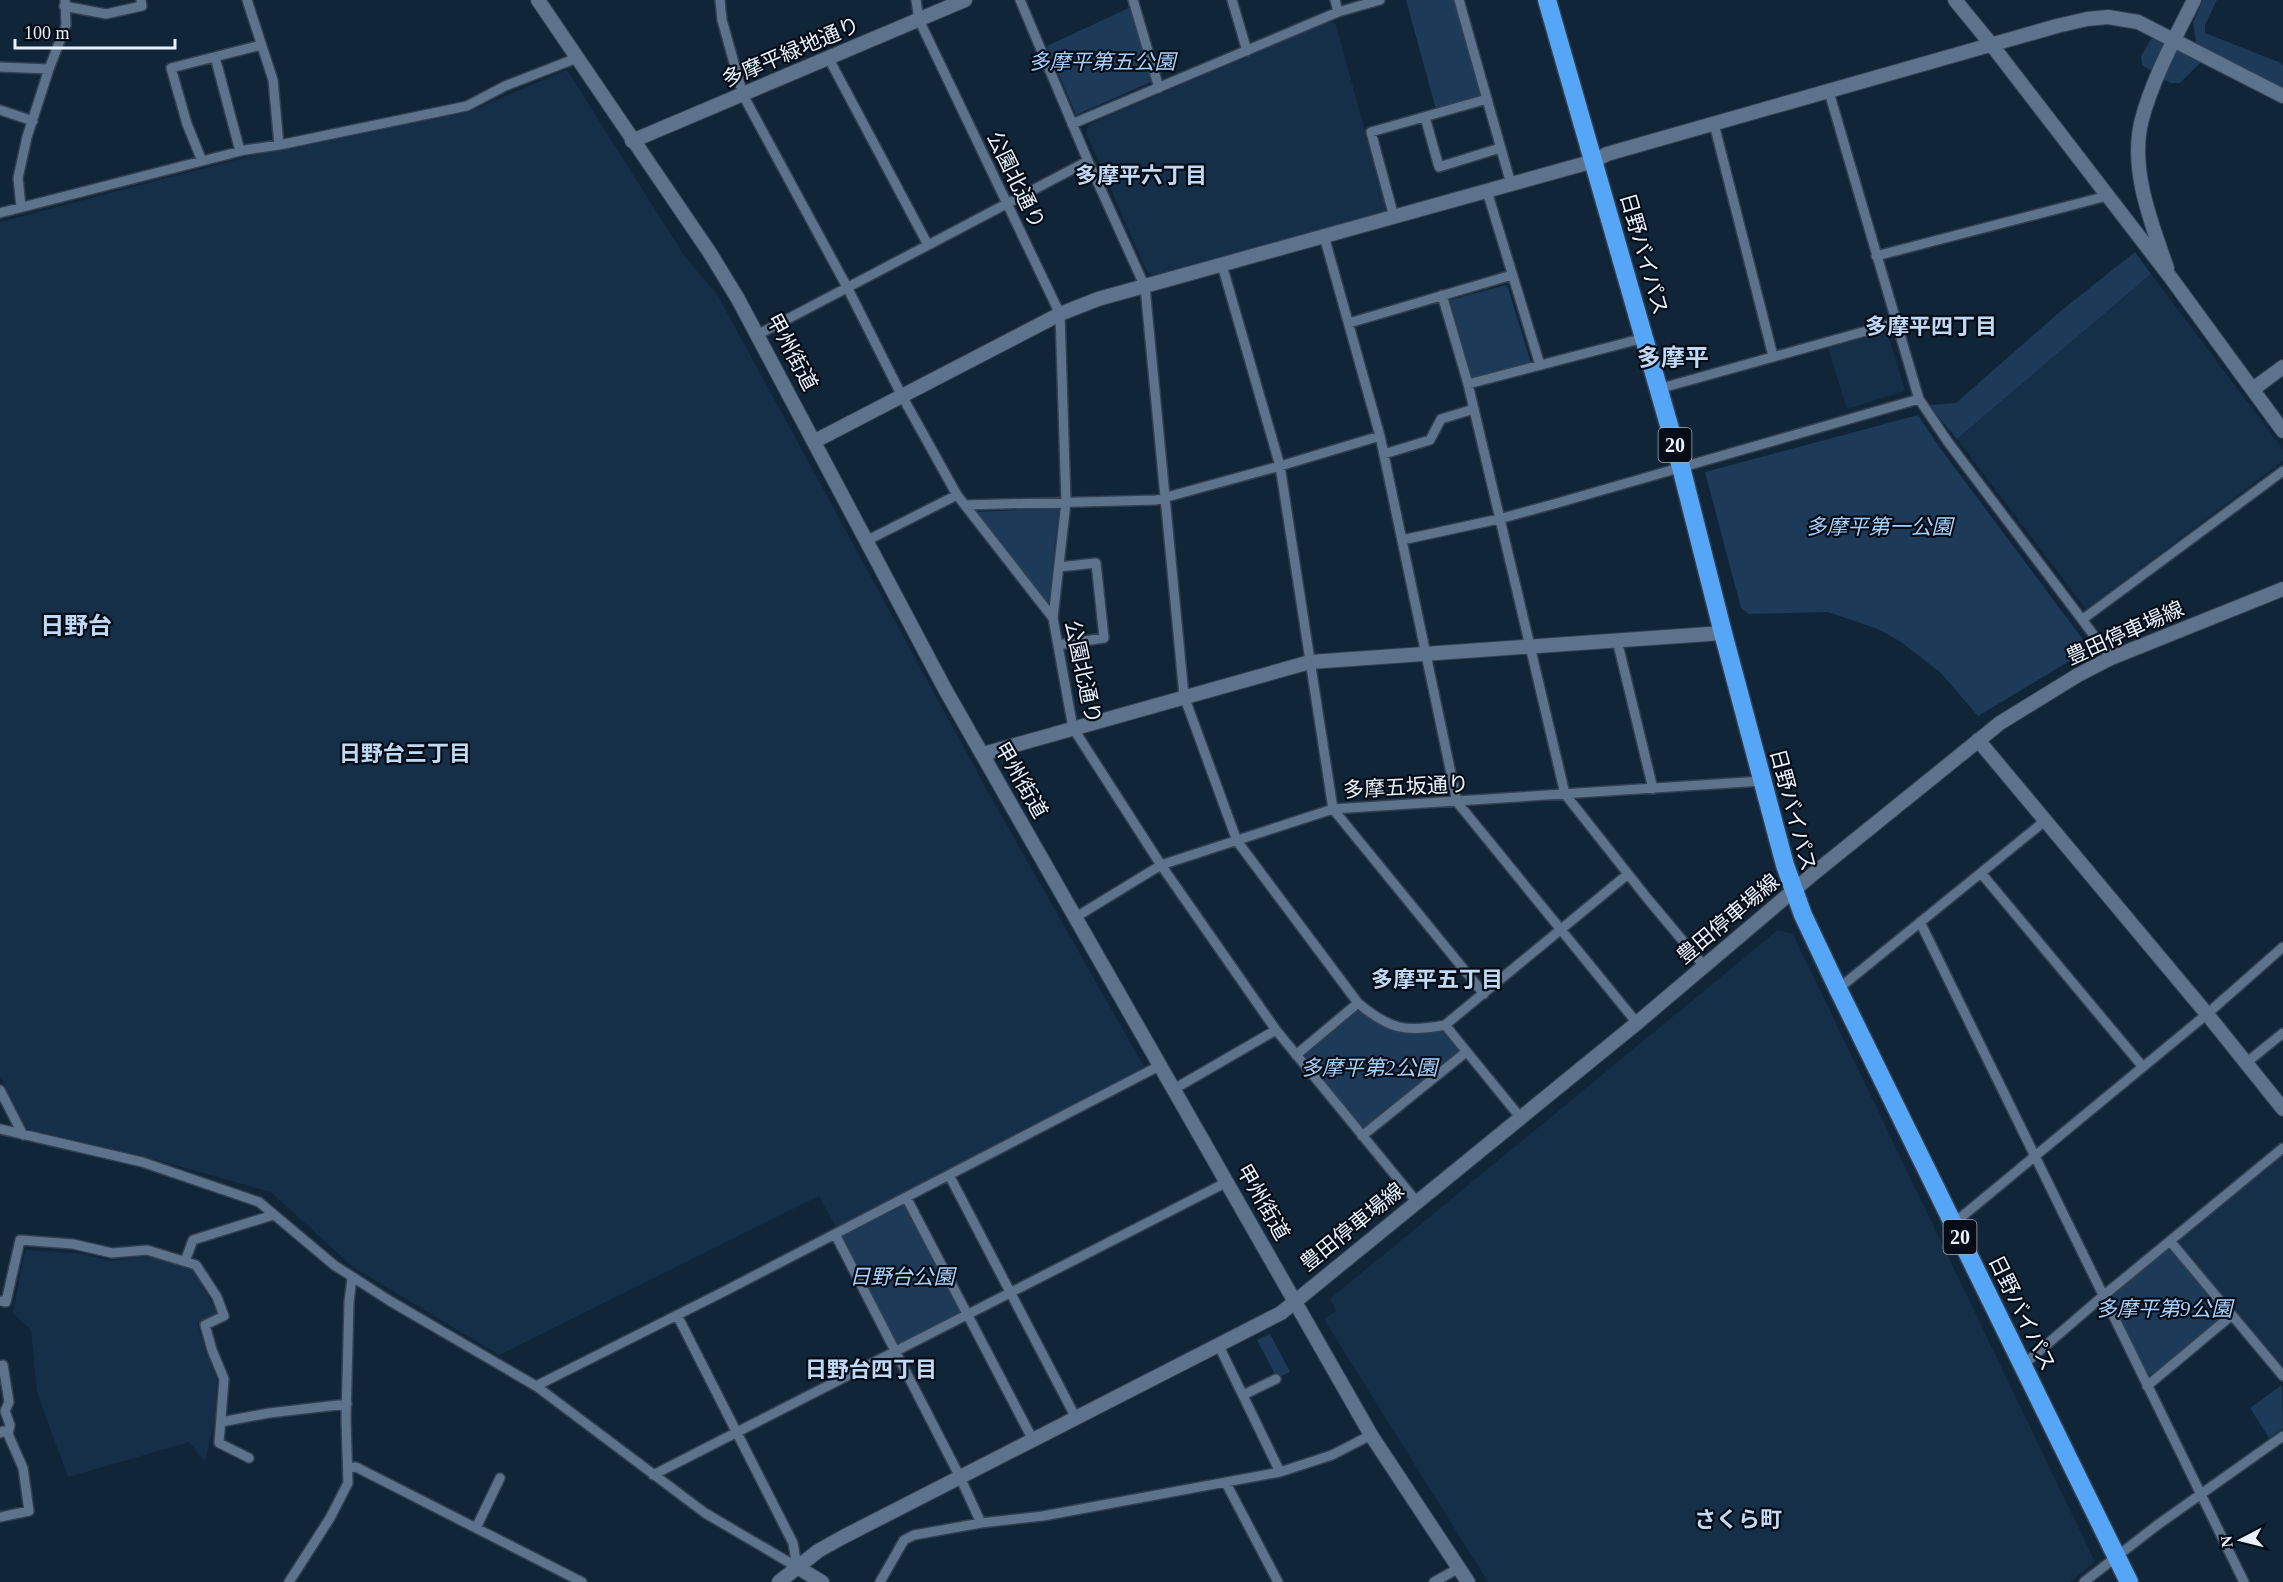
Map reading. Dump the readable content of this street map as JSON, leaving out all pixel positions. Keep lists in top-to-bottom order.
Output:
{
  "streets": {
    "highway": ["日野バイパス", "20"],
    "street": [
      "多摩平緑地通り",
      "公園北通り",
      "甲州街道",
      "豊田停車場線",
      "多摩五坂通り"
    ]
  },
  "crossings": [
    ["多摩平緑地通り", "公園北通り"],
    ["多摩平緑地通り", "甲州街道"],
    ["公園北通り", "豊田停車場線"],
    ["公園北通り", "多摩五坂通り"],
    ["日野バイパス", "豊田停車場線"],
    ["日野バイパス", "多摩五坂通り"],
    ["甲州街道", "豊田停車場線"],
    ["甲州街道", "多摩五坂通り"]
  ],
  "districts": [
    "多摩平六丁目",
    "多摩平四丁目",
    "多摩平",
    "日野台",
    "日野台三丁目",
    "多摩平五丁目",
    "日野台四丁目",
    "さくら町"
  ],
  "parks": [
    "多摩平第五公園",
    "多摩平第一公園",
    "多摩平第2公園",
    "日野台公園",
    "多摩平第9公園"
  ],
  "scale_bar": "100 m",
  "north": "left"
}
